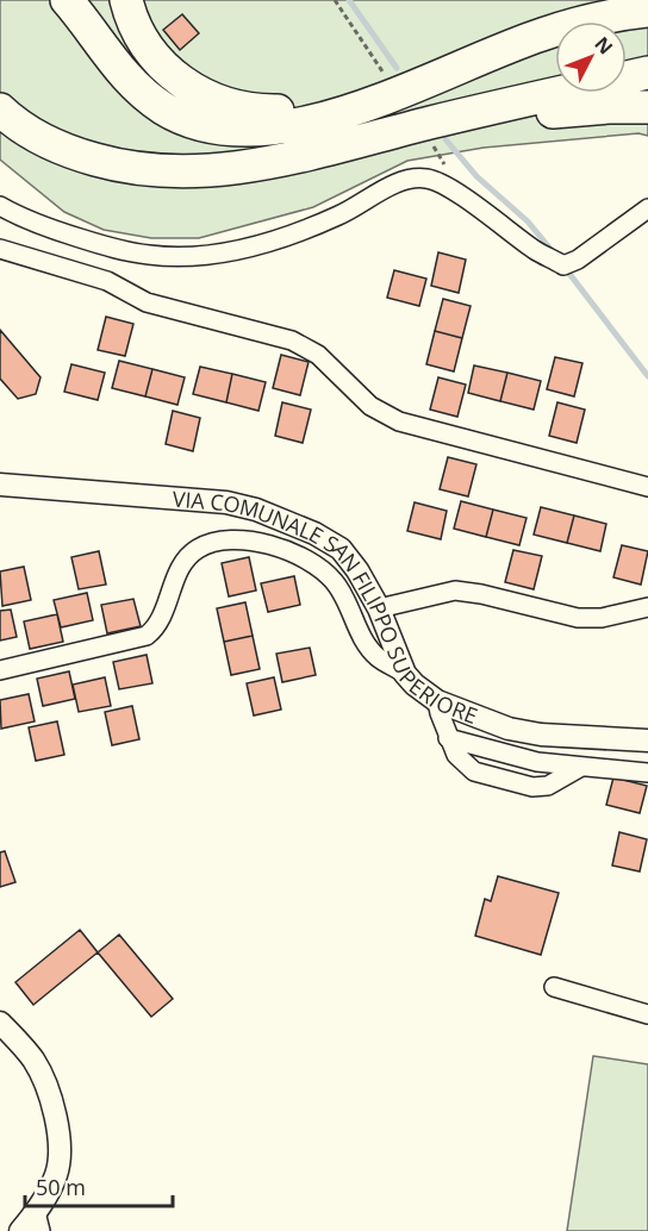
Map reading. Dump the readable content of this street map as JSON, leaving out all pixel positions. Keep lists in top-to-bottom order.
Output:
{
  "streets": {
    "street": ["VIA COMUNALE SAN FILIPPO SUPERIORE"]
  },
  "scale_bar": "50 m",
  "north": "top right"
}
